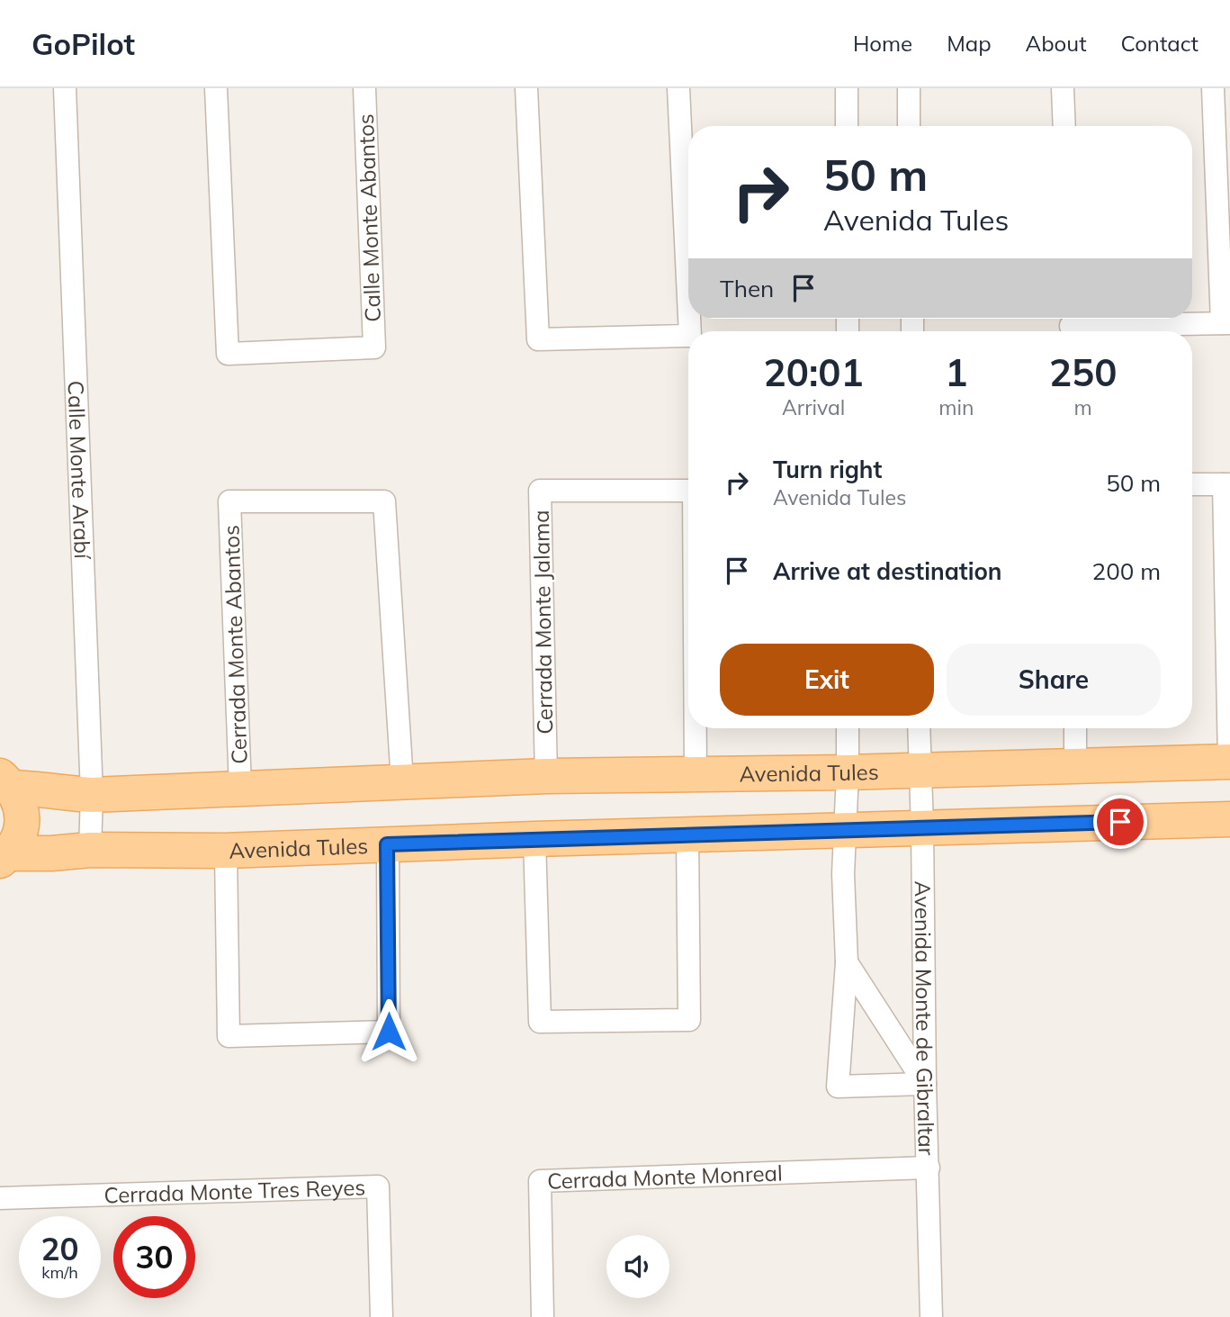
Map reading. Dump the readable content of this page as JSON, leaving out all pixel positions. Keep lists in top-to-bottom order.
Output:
{
  "streets": {
    "main road": ["Avenida Tules"],
    "street": [
      "Calle Monte Abantos",
      "Calle Monte Arabí",
      "Cerrada Monte Jalama",
      "Cerrada Monte Abantos",
      "Avenida Monte de Gibraltar",
      "Cerrada Monte Monreal",
      "Cerrada Monte Tres Reyes"
    ]
  },
  "crossings": [
    ["Calle Monte Arabí", "Avenida Tules"],
    ["Cerrada Monte Jalama", "Avenida Tules"],
    ["Cerrada Monte Abantos", "Avenida Tules"],
    ["Avenida Tules", "Avenida Monte de Gibraltar"],
    ["Avenida Monte de Gibraltar", "Cerrada Monte Monreal"]
  ],
  "page": {
    "header": "GoPilot",
    "nav": [
      "Home",
      "Map",
      "About",
      "Contact"
    ],
    "turn": ["50 m", "Avenida Tules"],
    "then": "Then",
    "eta": [
      "20:01",
      "Arrival",
      "1",
      "min",
      "250",
      "m"
    ],
    "list": [
      {
        "name": "Turn right",
        "note": "Avenida Tules",
        "value": "50 m"
      },
      {
        "name": "Arrive at destination",
        "value": "200 m"
      }
    ],
    "buttons": ["Exit", "Share"],
    "speed": "20 km/h",
    "limit": "30"
  }
}
